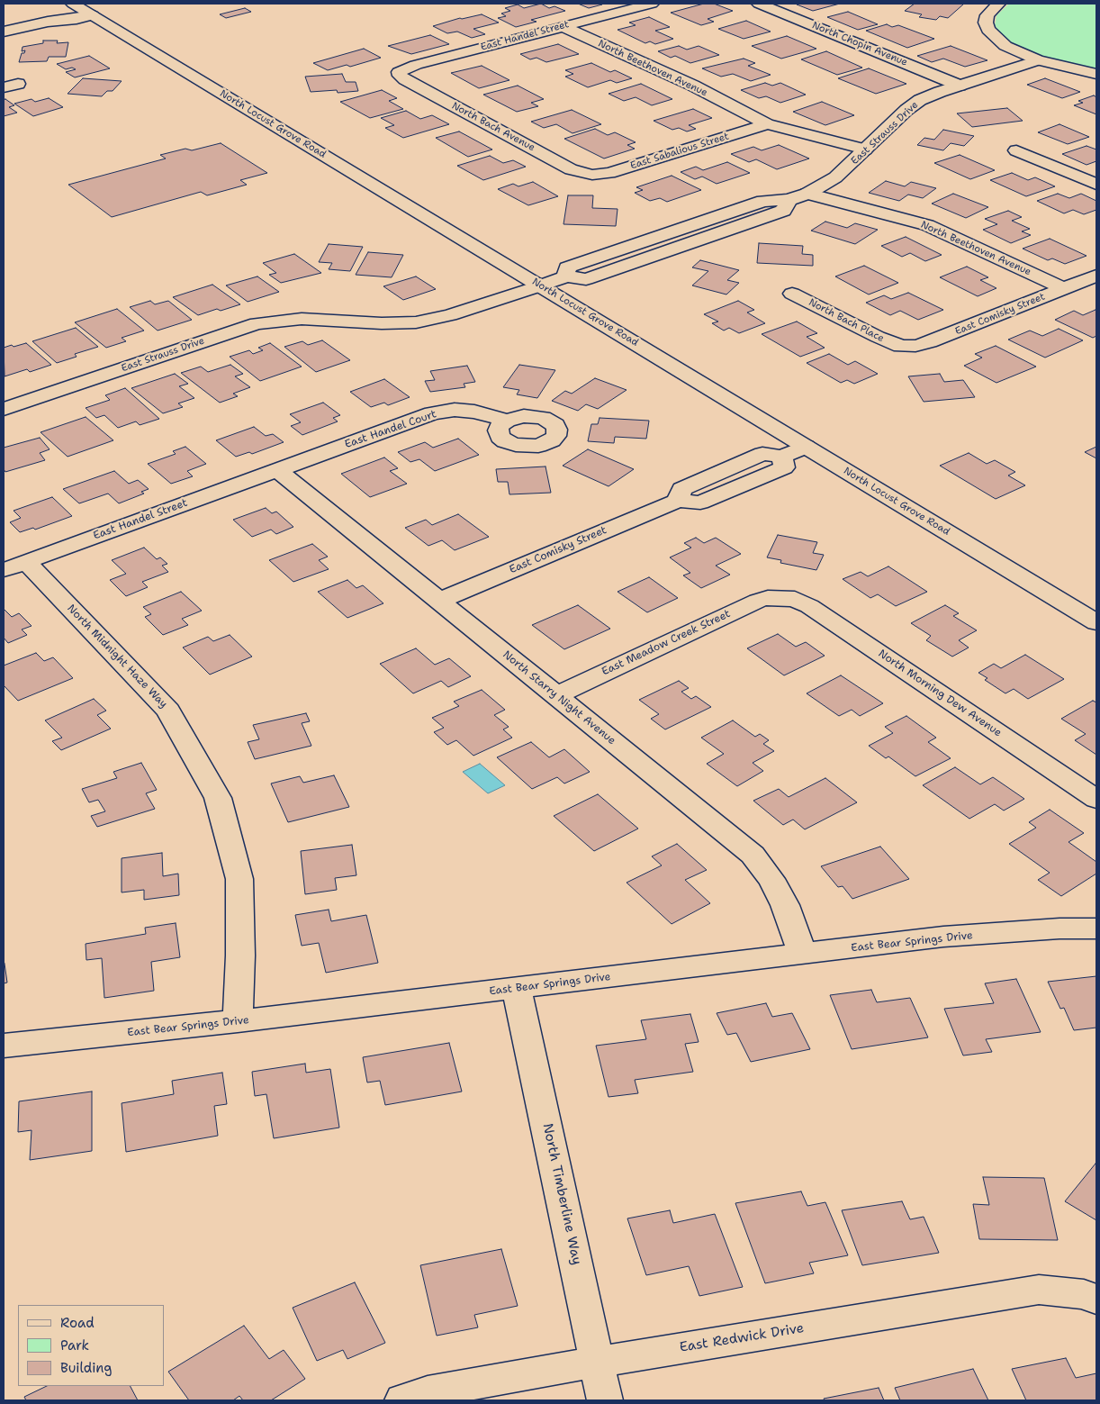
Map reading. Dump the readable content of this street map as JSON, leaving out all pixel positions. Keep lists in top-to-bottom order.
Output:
{
  "streets": {
    "street": [
      "East Handel Street",
      "North Chopin Avenue",
      "North Beethoven Avenue",
      "North Locust Grove Road",
      "North Bach Avenue",
      "East Strauss Drive",
      "East Sabalious Street",
      "East Comisky Street",
      "North Bach Place",
      "East Handel Court",
      "East Meadow Creek Street",
      "North Midnight Haze Way",
      "North Morning Dew Avenue",
      "North Starry Night Avenue",
      "East Bear Springs Drive",
      "North Timberline Way",
      "East Redwick Drive"
    ]
  },
  "crossings": [
    ["East Handel Street", "North Beethoven Avenue"],
    ["East Handel Street", "North Bach Avenue"],
    ["East Handel Street", "East Handel Court"],
    ["East Handel Street", "North Midnight Haze Way"],
    ["East Handel Street", "North Starry Night Avenue"],
    ["North Chopin Avenue", "East Strauss Drive"],
    ["North Beethoven Avenue", "East Strauss Drive"],
    ["North Beethoven Avenue", "East Sabalious Street"],
    ["North Beethoven Avenue", "East Comisky Street"],
    ["North Locust Grove Road", "East Strauss Drive"],
    ["North Locust Grove Road", "East Comisky Street"],
    ["North Bach Avenue", "East Sabalious Street"],
    ["East Comisky Street", "North Bach Place"],
    ["East Comisky Street", "North Starry Night Avenue"],
    ["East Handel Court", "North Starry Night Avenue"],
    ["East Meadow Creek Street", "North Morning Dew Avenue"],
    ["East Meadow Creek Street", "North Starry Night Avenue"],
    ["North Midnight Haze Way", "East Bear Springs Drive"],
    ["North Starry Night Avenue", "East Bear Springs Drive"],
    ["East Bear Springs Drive", "North Timberline Way"],
    ["North Timberline Way", "East Redwick Drive"]
  ],
  "legend": ["Road", "Park", "Building"]
}
